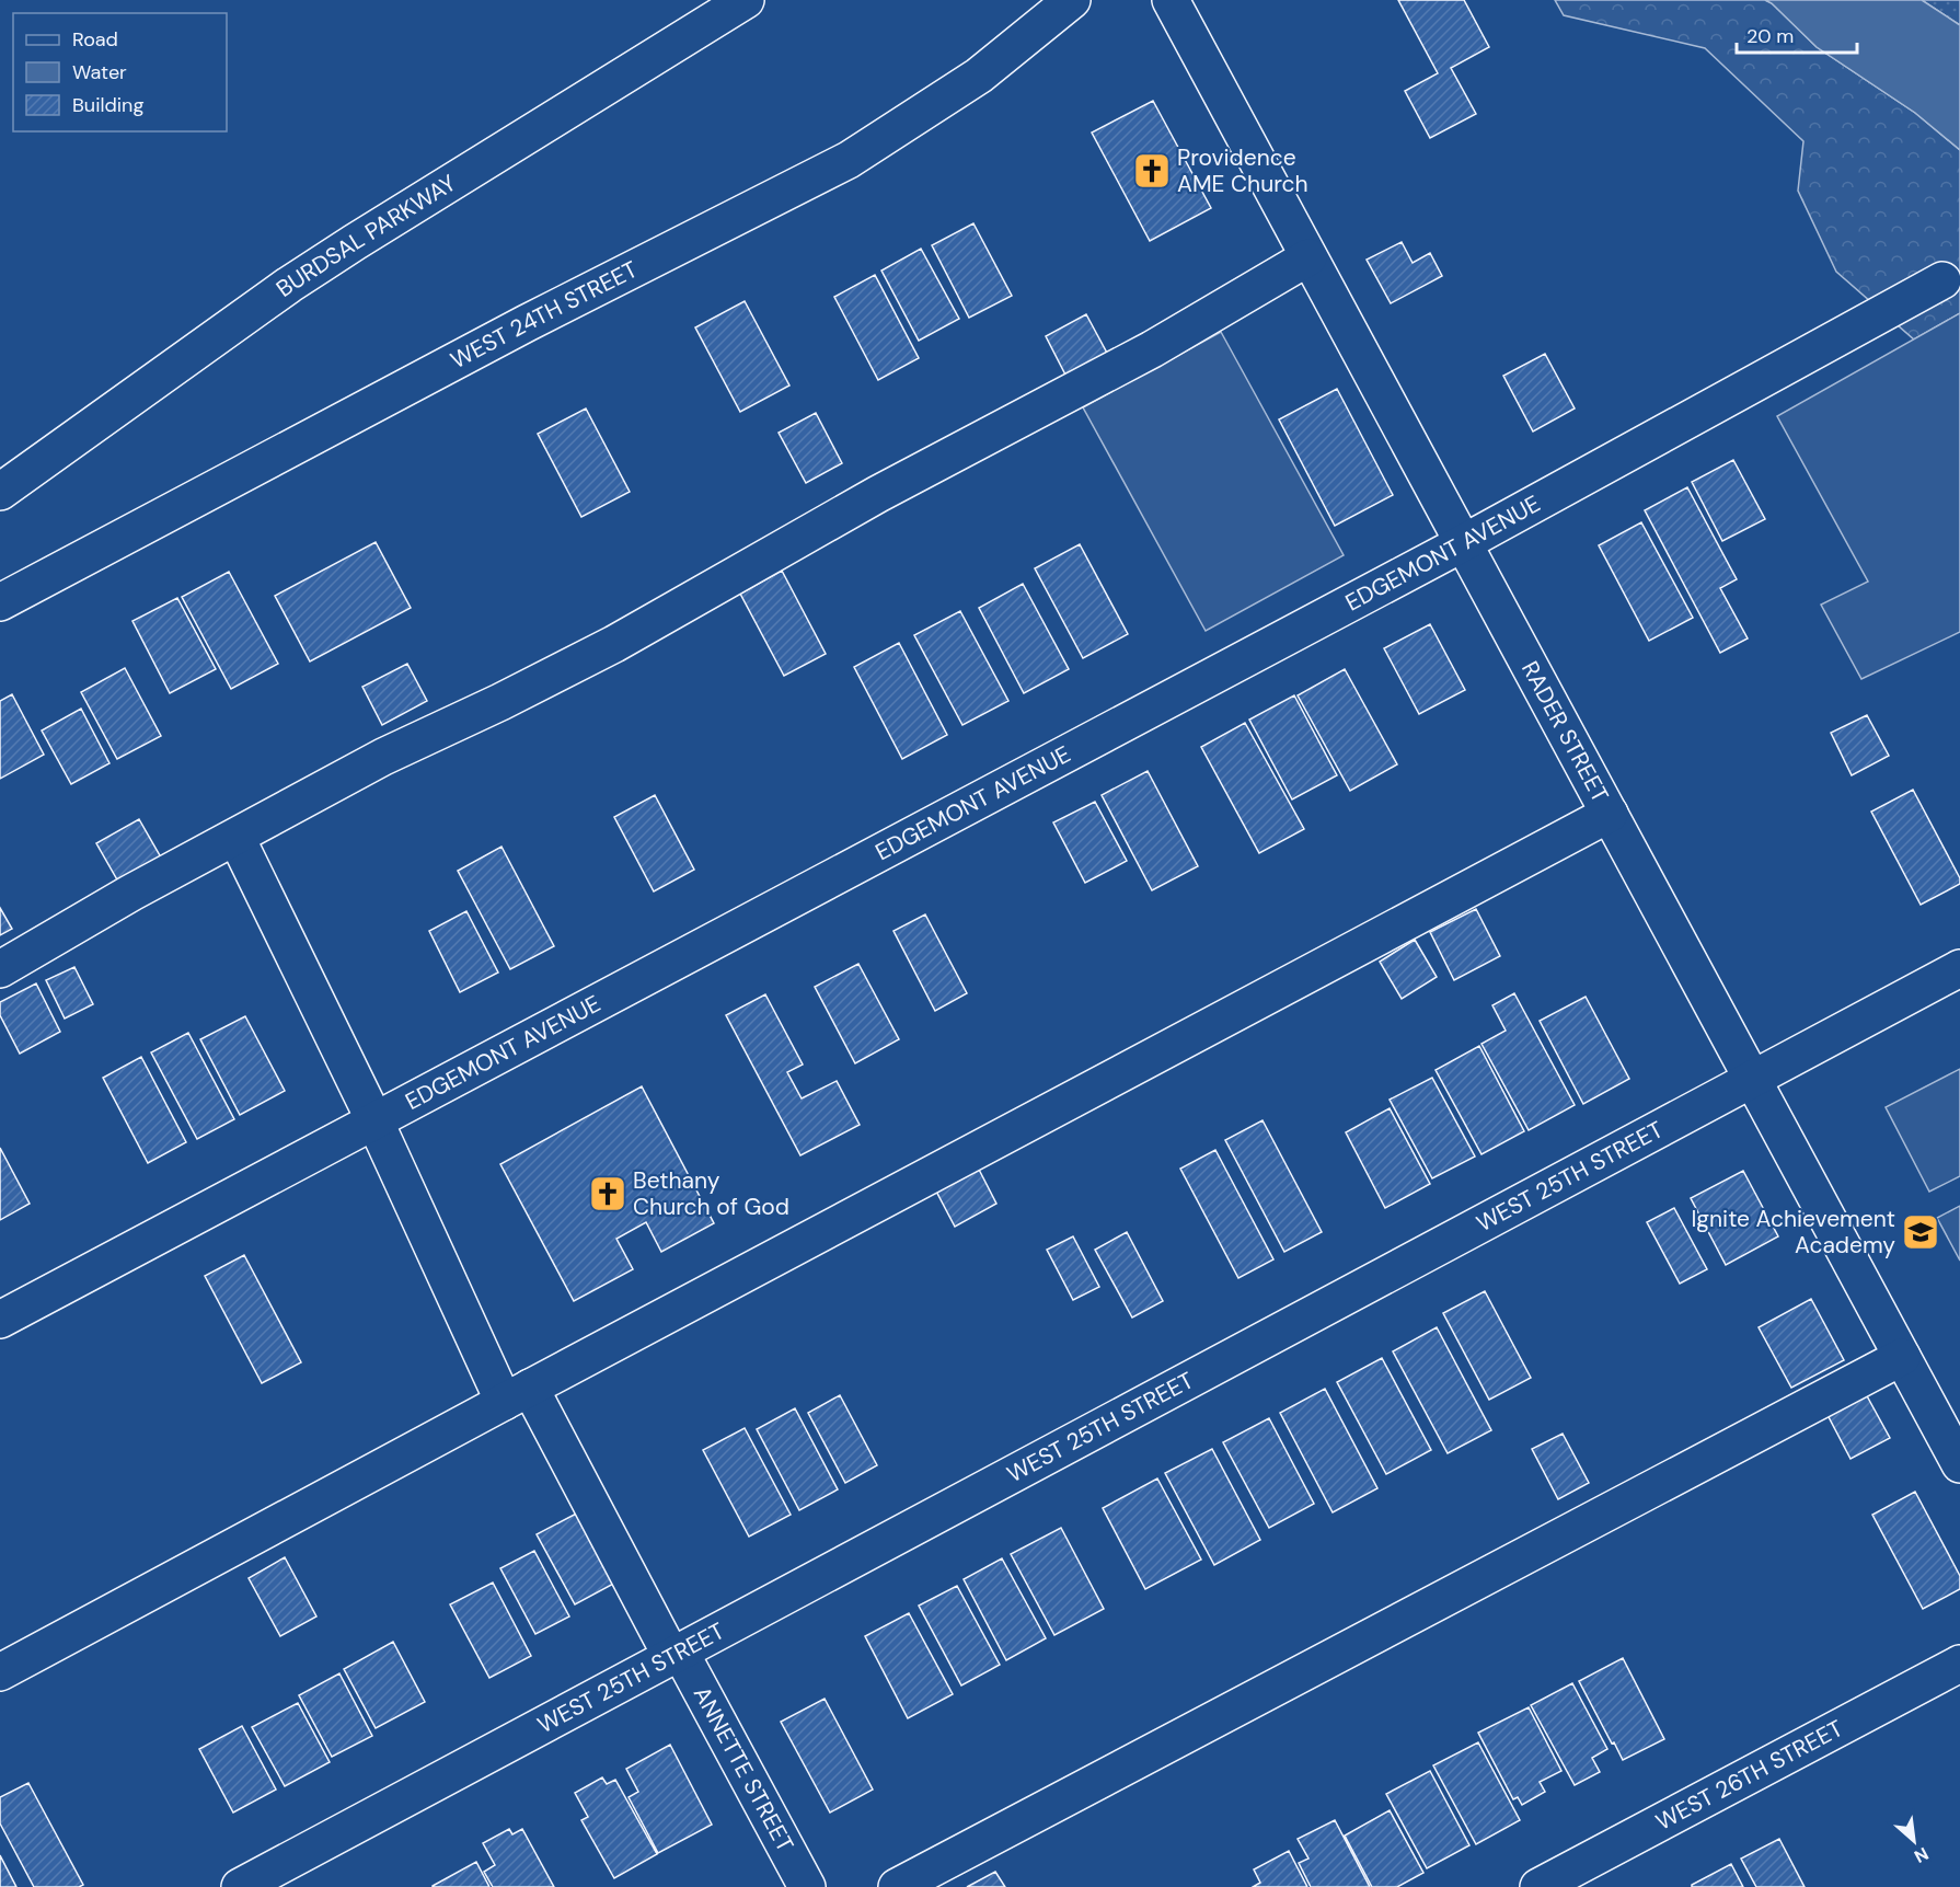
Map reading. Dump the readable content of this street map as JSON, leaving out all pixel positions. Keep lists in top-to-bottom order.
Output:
{
  "streets": {
    "street": [
      "BURDSAL PARKWAY",
      "WEST 24TH STREET",
      "EDGEMONT AVENUE",
      "RADER STREET",
      "WEST 25TH STREET",
      "ANNETTE STREET",
      "WEST 26TH STREET"
    ]
  },
  "crossings": [
    ["EDGEMONT AVENUE", "RADER STREET"],
    ["EDGEMONT AVENUE", "ANNETTE STREET"],
    ["RADER STREET", "WEST 25TH STREET"],
    ["WEST 25TH STREET", "ANNETTE STREET"]
  ],
  "places": {
    "church": ["Providence AME Church", "Bethany Church of God"],
    "school or university": ["Ignite Achievement Academy"]
  },
  "legend": ["Road", "Water", "Building"],
  "scale_bar": "20 m",
  "north": "bottom right"
}
